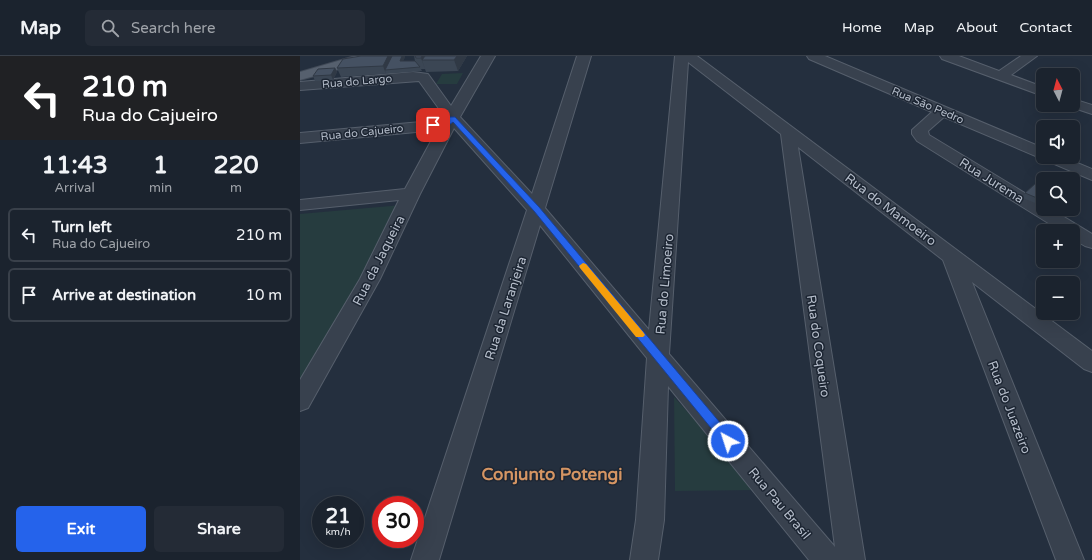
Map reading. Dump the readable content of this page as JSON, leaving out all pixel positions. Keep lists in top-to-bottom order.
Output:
{
  "streets": {
    "street": [
      "Rua do Largo",
      "Rua São Pedro",
      "Rua do Cajueiro",
      "Rua Jurema",
      "Rua do Mamoeiro",
      "Rua da Jaqueira",
      "Rua do Limoeiro",
      "Rua da Laranjeira",
      "Rua do Coqueiro",
      "Rua do Juazeiro",
      "Rua Pau Brasil"
    ]
  },
  "crossings": [
    ["Rua do Largo", "Rua Pau Brasil"],
    ["Rua São Pedro", "Rua Jurema"],
    ["Rua do Cajueiro", "Rua da Jaqueira"],
    ["Rua do Cajueiro", "Rua Pau Brasil"],
    ["Rua do Mamoeiro", "Rua do Coqueiro"],
    ["Rua do Mamoeiro", "Rua do Juazeiro"],
    ["Rua da Jaqueira", "Rua Pau Brasil"],
    ["Rua do Limoeiro", "Rua Pau Brasil"],
    ["Rua da Laranjeira", "Rua Pau Brasil"]
  ],
  "districts": ["Conjunto Potengi"],
  "north": "top",
  "page": {
    "header": "Map",
    "search": "Search here",
    "nav": [
      "Home",
      "Map",
      "About",
      "Contact"
    ],
    "turn": ["210 m", "Rua do Cajueiro"],
    "map_buttons": ["+", "−"],
    "eta": [
      "11:43",
      "Arrival",
      "1",
      "min",
      "220",
      "m"
    ],
    "list": [
      {
        "name": "Turn left",
        "note": "Rua do Cajueiro",
        "value": "210 m"
      },
      {
        "name": "Arrive at destination",
        "value": "10 m"
      }
    ],
    "speed": "21 km/h",
    "limit": "30",
    "buttons": ["Exit", "Share"]
  }
}
